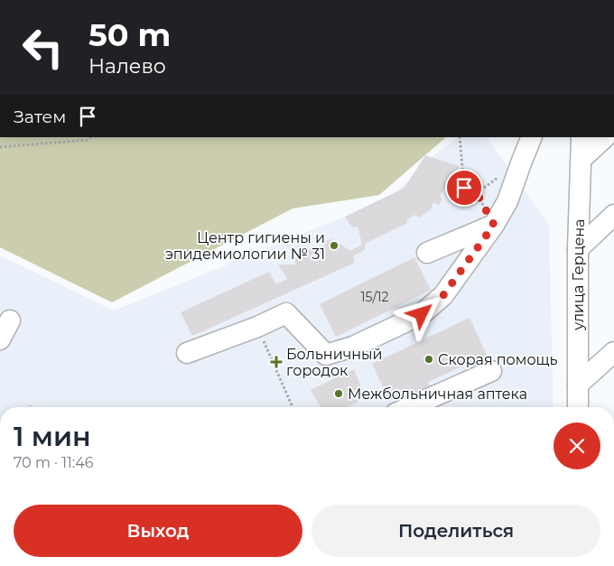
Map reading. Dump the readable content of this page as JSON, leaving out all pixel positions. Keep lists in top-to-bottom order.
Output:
{
  "streets": {
    "street": ["улица Герцена"]
  },
  "places": {
    "other": ["Центр гигиены и эпидемиологии № 31", "Скорая помощь", "Межбольничная аптека"],
    "health": ["Больничный городок"]
  },
  "house_numbers": ["15/12"],
  "page": {
    "turn": ["50 m", "Налево"],
    "then": "Затем",
    "heading": ["1 мин", "70 m · 11:46"],
    "buttons": ["Выход", "Поделиться"]
  }
}
